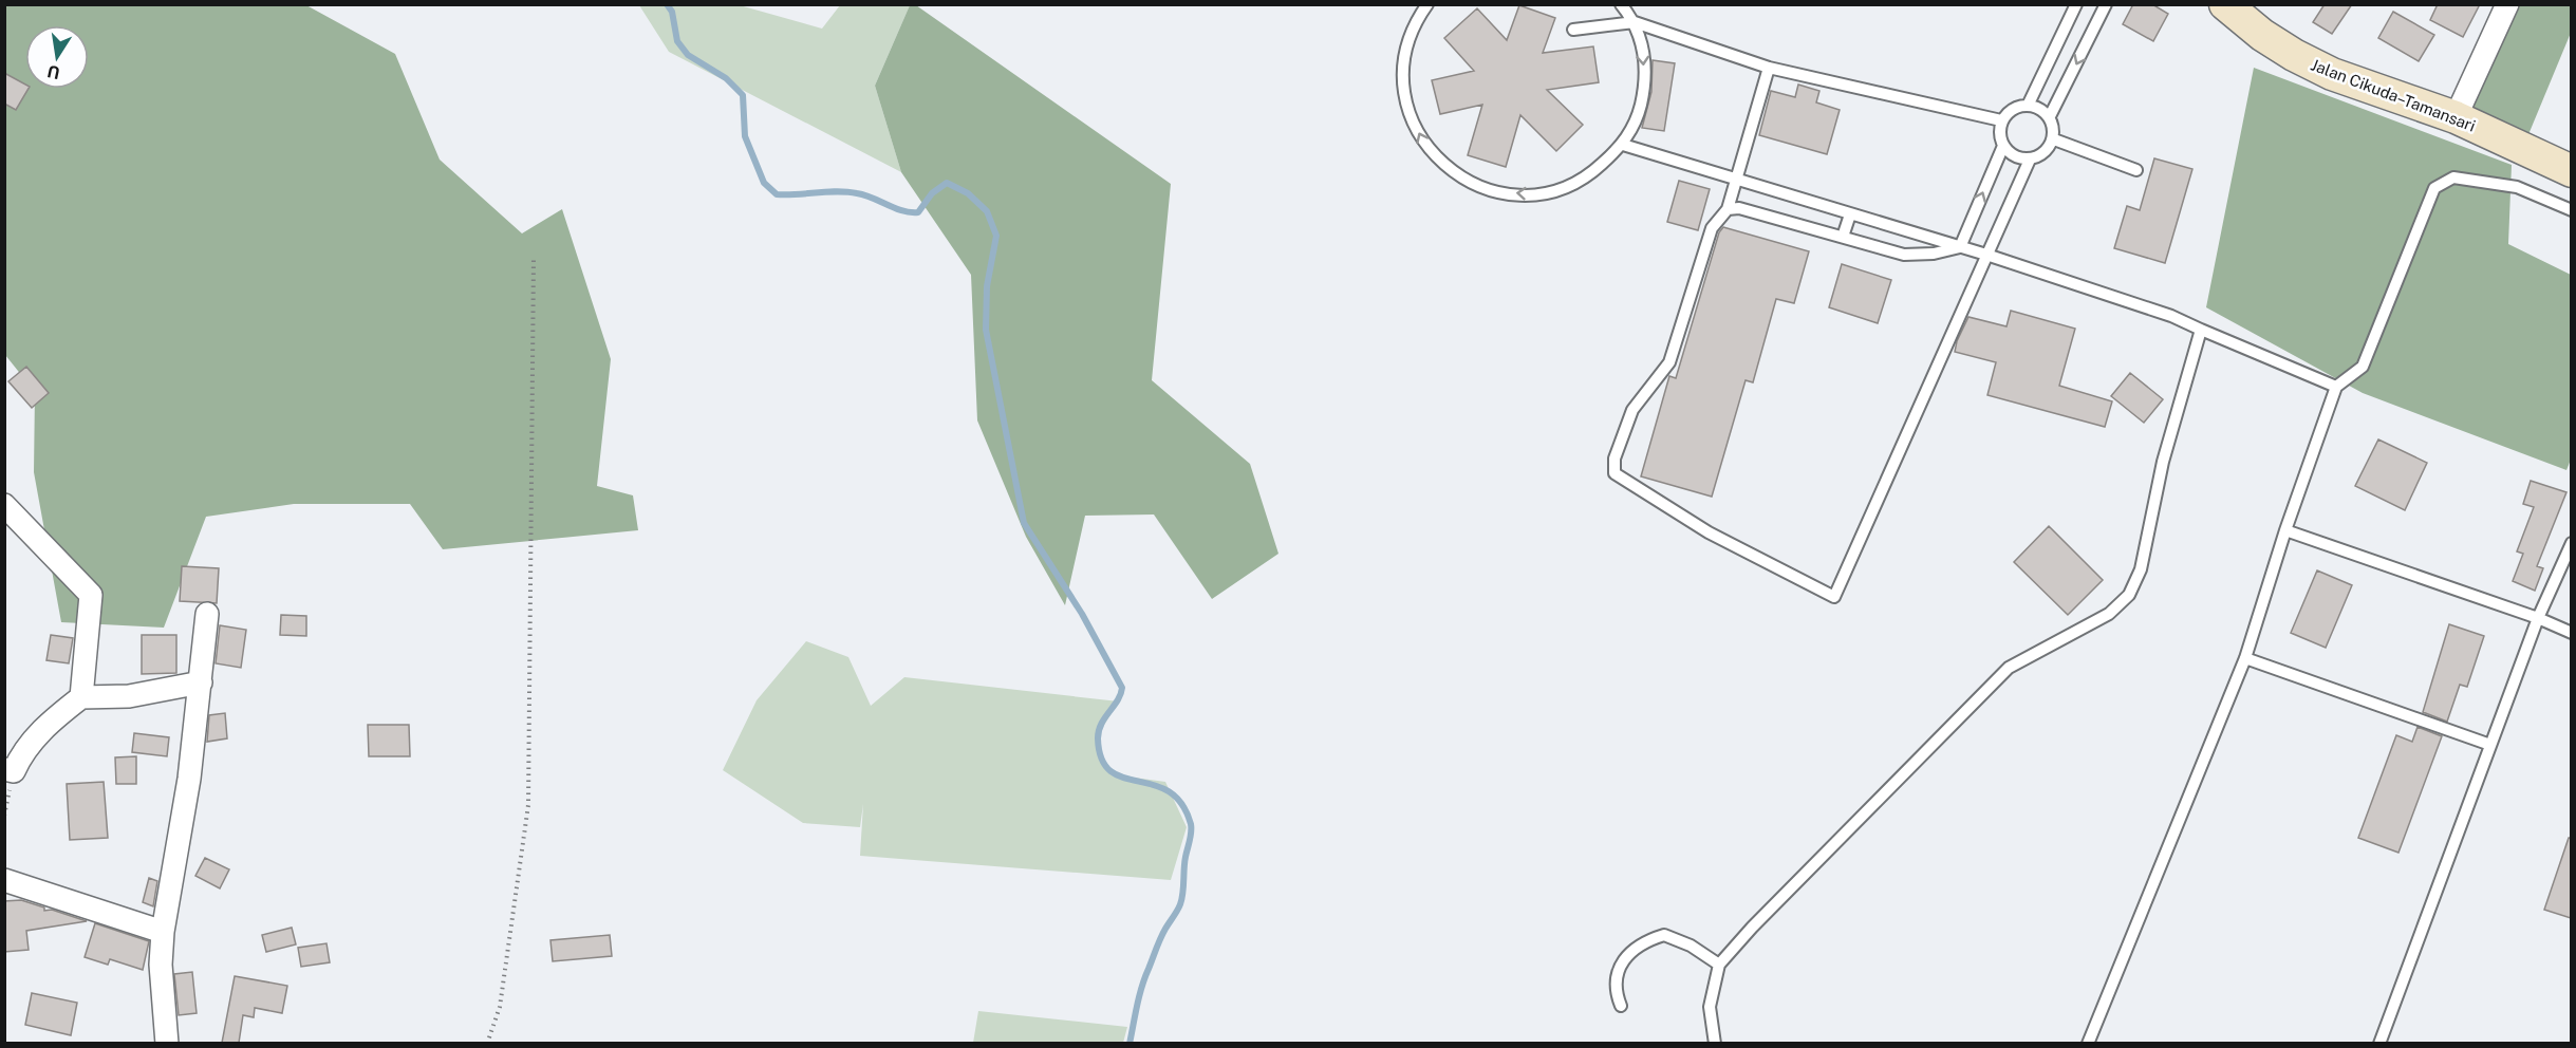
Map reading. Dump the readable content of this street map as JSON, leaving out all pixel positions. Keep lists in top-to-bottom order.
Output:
{
  "streets": {
    "street": ["Jalan Cikuda–Tamansari"]
  },
  "north": "bottom"
}
